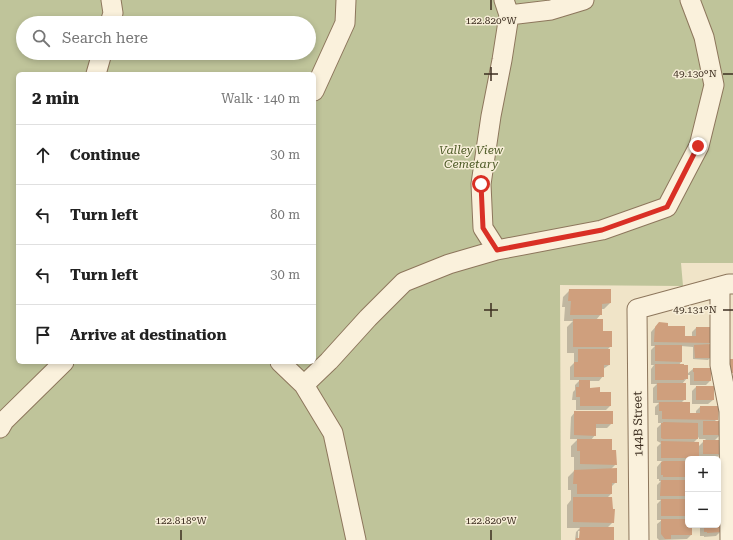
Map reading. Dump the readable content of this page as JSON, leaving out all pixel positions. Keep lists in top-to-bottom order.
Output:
{
  "streets": {
    "street": ["144B Street"]
  },
  "parks": ["Valley View Cemetary"],
  "page": {
    "search": "Search here",
    "heading": ["2 min", "Walk · 140 m"],
    "list": [
      ["Continue", "30 m"],
      ["Turn left", "80 m"],
      ["Turn left", "30 m"],
      "Arrive at destination"
    ],
    "map_buttons": ["+", "−"]
  },
  "coordinates": [
    "122.820°W",
    "49.130°N",
    "49.131°N",
    "122.818°W"
  ]
}
